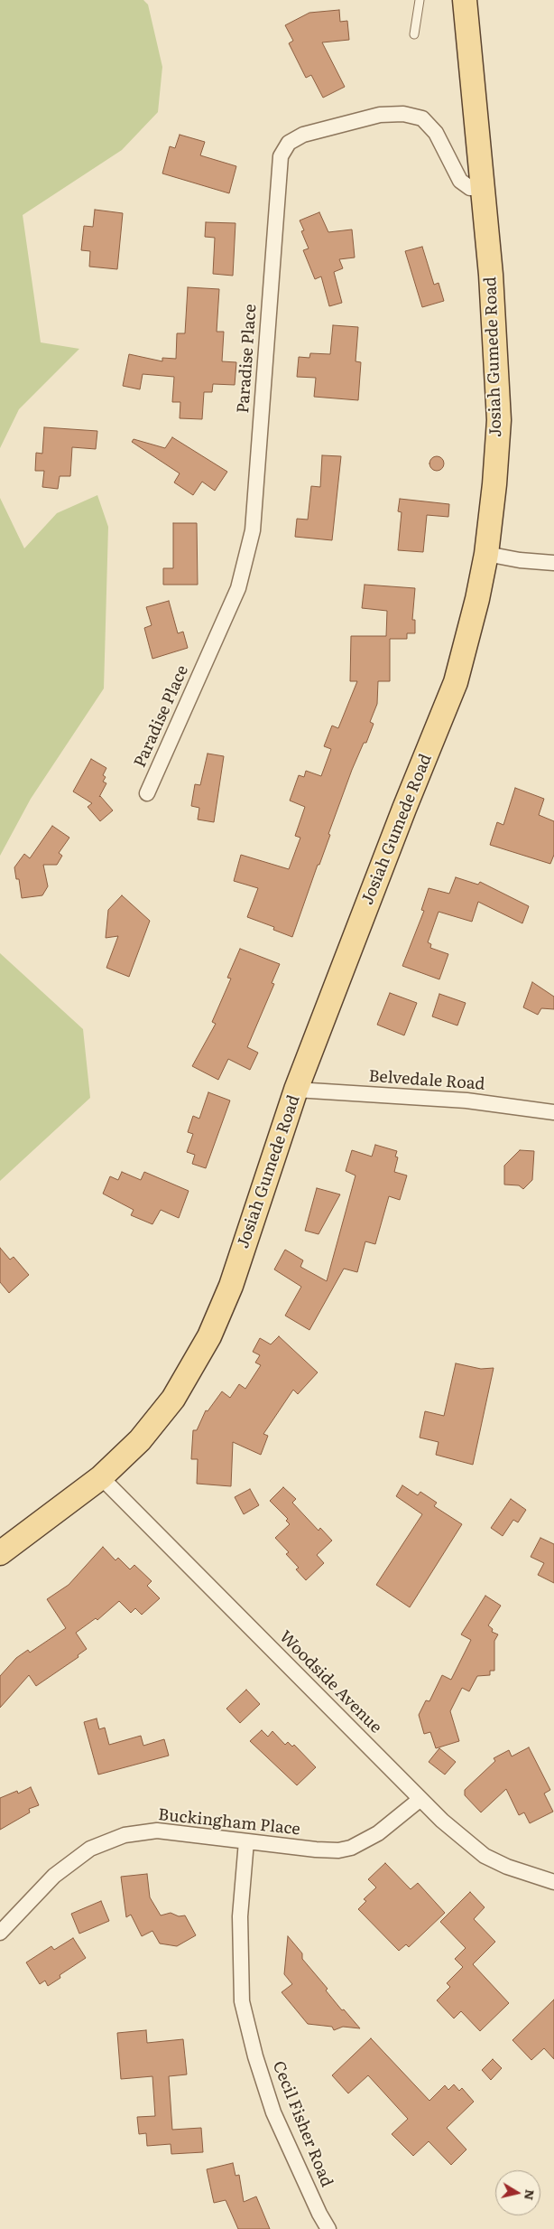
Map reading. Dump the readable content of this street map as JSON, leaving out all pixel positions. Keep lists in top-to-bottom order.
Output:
{
  "streets": {
    "main road": ["Josiah Gumede Road"],
    "street": [
      "Paradise Place",
      "Belvedale Road",
      "Woodside Avenue",
      "Buckingham Place",
      "Cecil Fisher Road"
    ]
  },
  "crossings": [
    ["Josiah Gumede Road", "Paradise Place"],
    ["Josiah Gumede Road", "Belvedale Road"],
    ["Josiah Gumede Road", "Woodside Avenue"],
    ["Woodside Avenue", "Buckingham Place"],
    ["Buckingham Place", "Cecil Fisher Road"]
  ],
  "north": "right"
}
